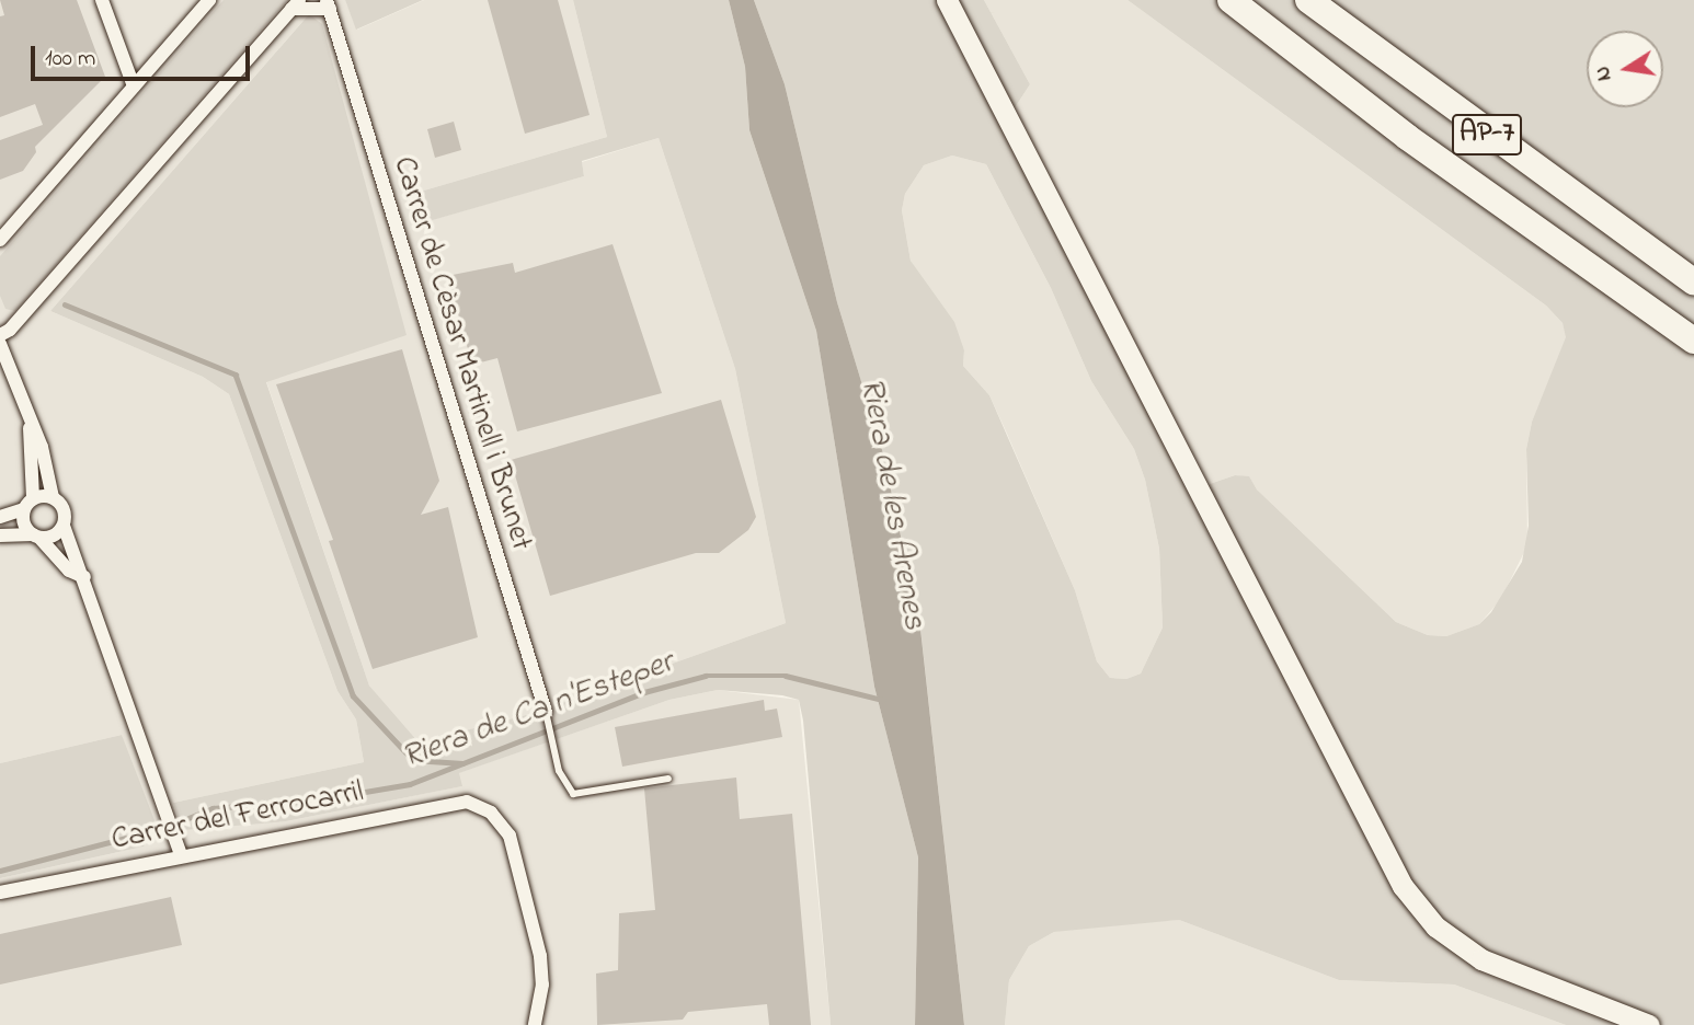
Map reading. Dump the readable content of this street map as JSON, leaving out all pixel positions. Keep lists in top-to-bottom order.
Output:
{
  "streets": {
    "highway": ["AP-7"],
    "street": ["Carrer de Cèsar Martinell i Brunet", "Carrer del Ferrocarril"]
  },
  "water": ["Riera de les Arenes", "Riera de Ca n'Esteper"],
  "scale_bar": "100 m",
  "north": "left"
}
